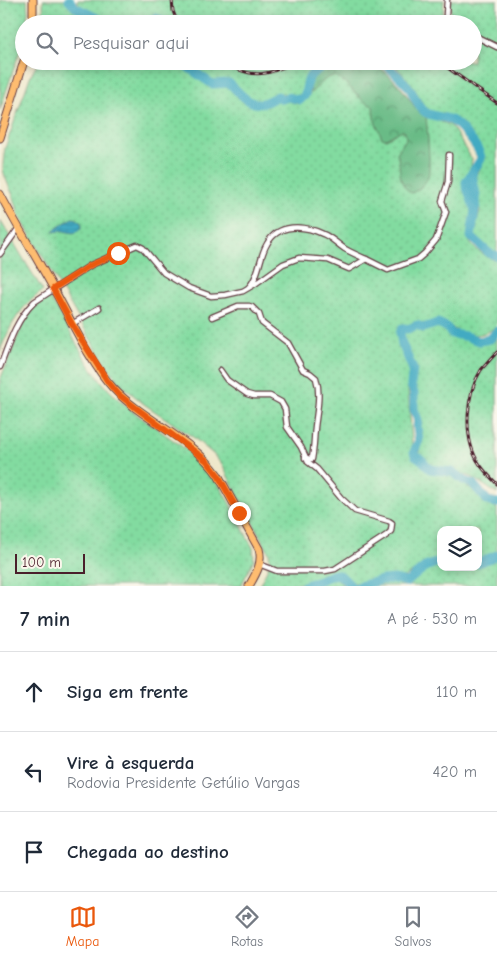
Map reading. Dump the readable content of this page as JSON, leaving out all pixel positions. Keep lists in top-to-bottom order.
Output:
{
  "scale_bar": "100 m",
  "page": {
    "search": "Pesquisar aqui",
    "scale": "100 m",
    "heading": ["7 min", "A pé · 530 m"],
    "list": [
      ["Siga em frente", "110 m"],
      ["Vire à esquerda", "Rodovia Presidente Getúlio Vargas", "420 m"],
      "Chegada ao destino"
    ],
    "nav": ["Mapa", "Rotas", "Salvos"]
  }
}
